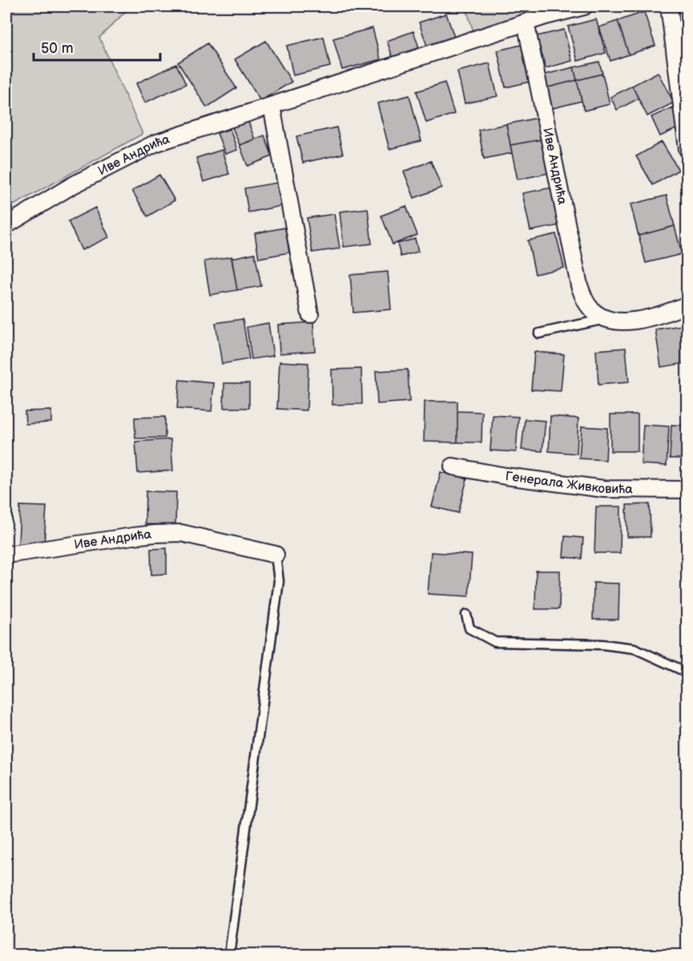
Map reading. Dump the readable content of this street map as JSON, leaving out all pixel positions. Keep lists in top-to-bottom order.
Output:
{
  "streets": {
    "street": ["Иве Андрића", "Генерала Живковића"]
  },
  "scale_bar": "50 m"
}
